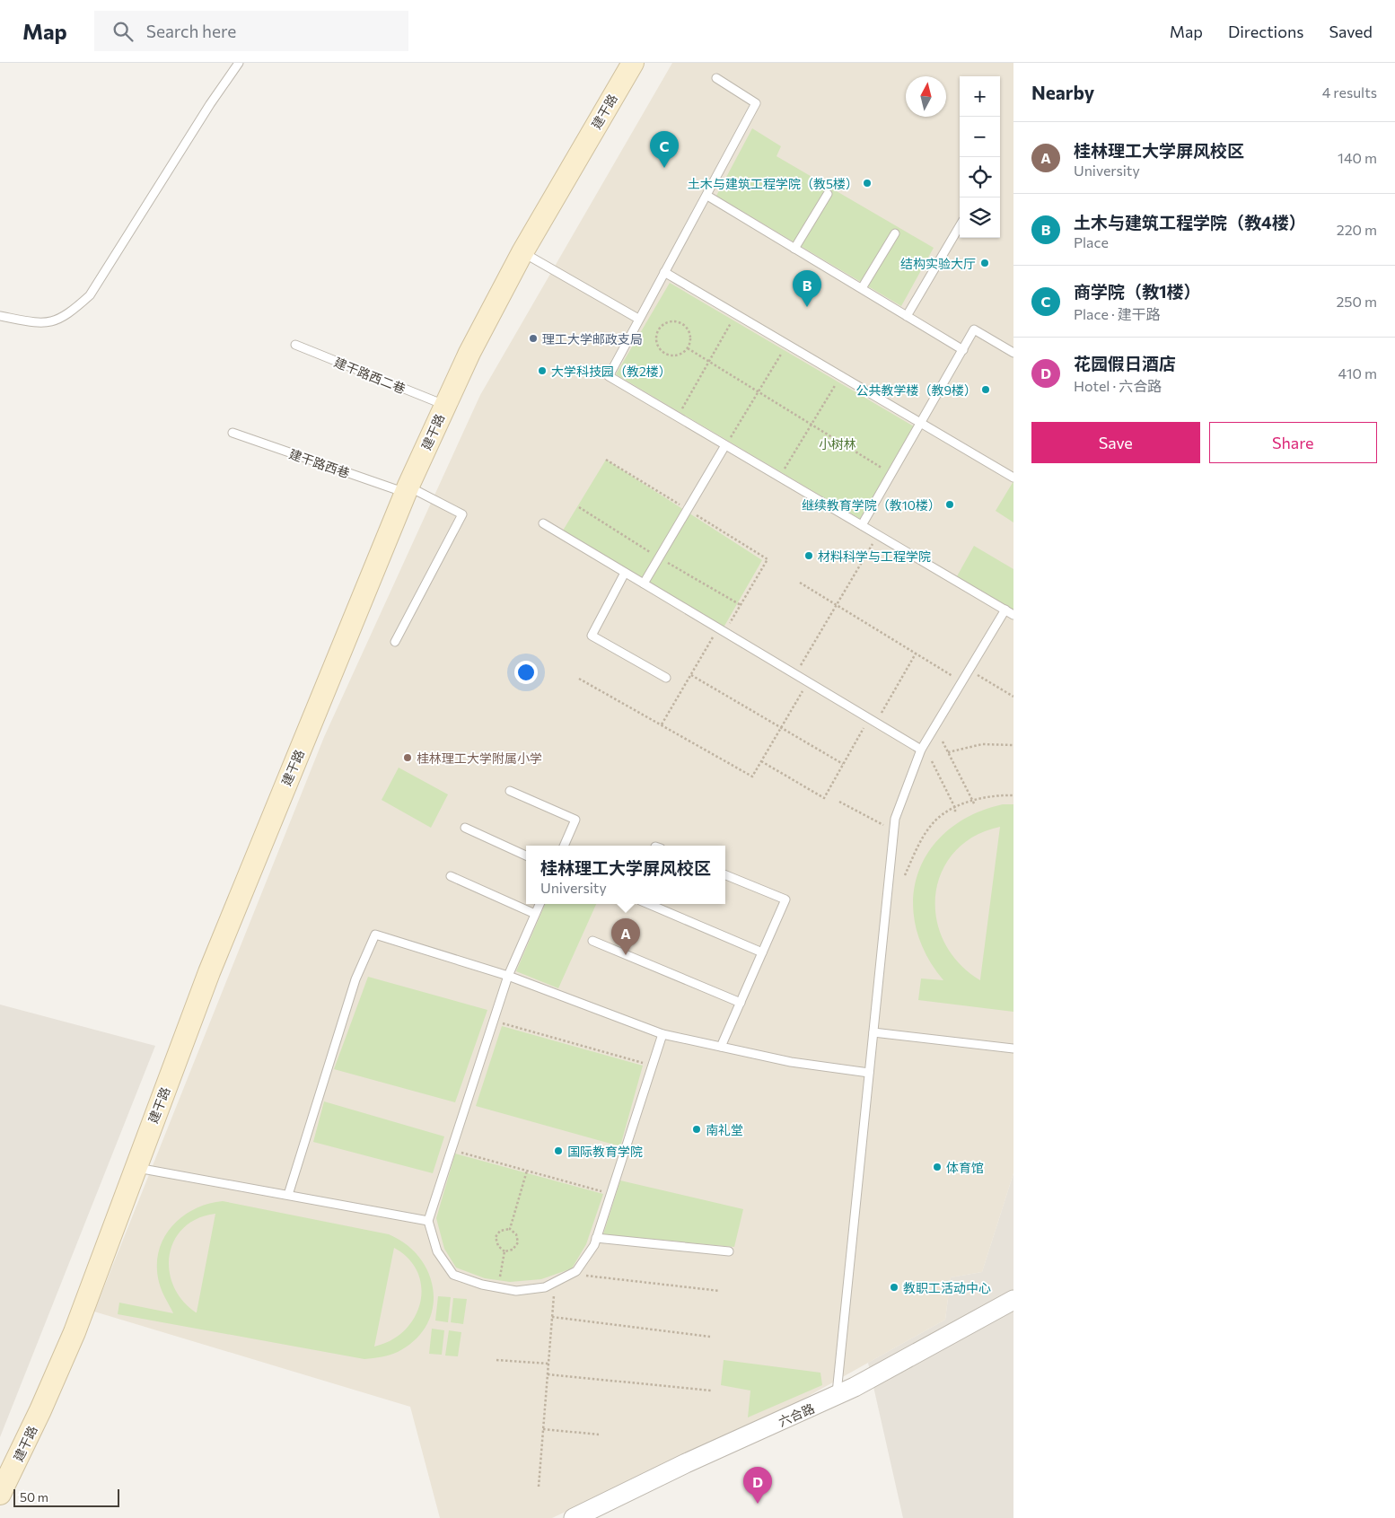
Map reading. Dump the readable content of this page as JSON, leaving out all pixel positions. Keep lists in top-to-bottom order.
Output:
{
  "streets": {
    "main road": ["建干路"],
    "street": ["六合路"],
    "lane": ["建干路西二巷", "建干路西巷"]
  },
  "crossings": [
    ["建干路", "建干路西二巷"],
    ["建干路", "建干路西巷"]
  ],
  "parks": ["小树林"],
  "places": [
    "土木与建筑工程学院（教5楼）",
    "结构实验大厅",
    "理工大学邮政支局",
    "大学科技园（教2楼）",
    "公共教学楼（教9楼）",
    "继续教育学院（教10楼）",
    "材料科学与工程学院",
    "桂林理工大学附属小学",
    "南礼堂",
    "国际教育学院",
    "体育馆",
    "教职工活动中心"
  ],
  "scale_bar": "50 m",
  "north": "top",
  "page": {
    "header": "Map",
    "search": "Search here",
    "nav": ["Map", "Directions", "Saved"],
    "heading": ["Nearby", "4 results"],
    "map_buttons": ["+", "−"],
    "list": [
      {
        "mark": "A",
        "name": "桂林理工大学屏风校区",
        "note": "University",
        "value": "140 m"
      },
      {
        "mark": "B",
        "name": "土木与建筑工程学院（教4楼）",
        "note": "Place",
        "value": "220 m"
      },
      {
        "mark": "C",
        "name": "商学院（教1楼）",
        "note": "Place · 建干路",
        "value": "250 m"
      },
      {
        "mark": "D",
        "name": "花园假日酒店",
        "note": "Hotel · 六合路",
        "value": "410 m"
      }
    ],
    "pins": [
      "C",
      "B",
      "A",
      "D"
    ],
    "buttons": ["Save", "Share"],
    "popup": ["桂林理工大学屏风校区", "University"],
    "scale": "50 m"
  }
}
